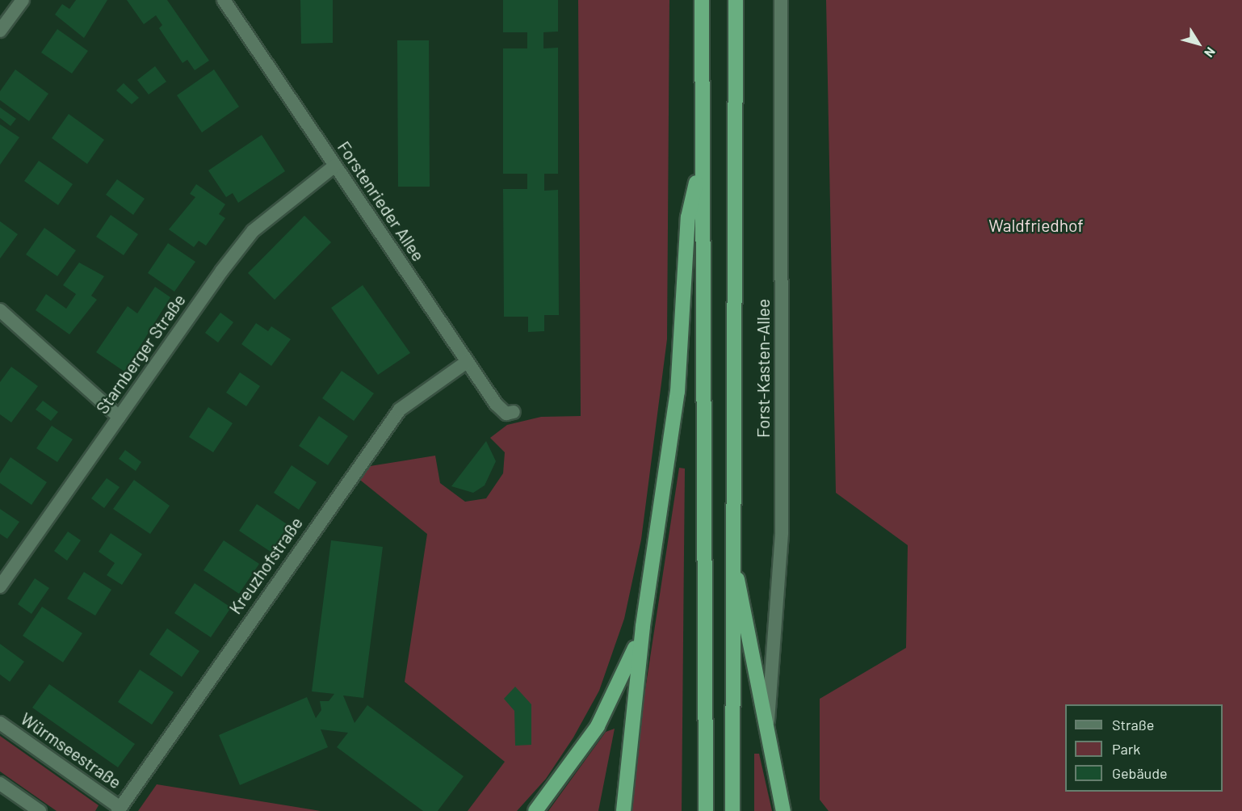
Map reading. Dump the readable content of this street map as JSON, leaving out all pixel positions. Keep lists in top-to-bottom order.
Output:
{
  "streets": {
    "street": [
      "Forstenrieder Allee",
      "Starnberger Straße",
      "Forst-Kasten-Allee",
      "Kreuzhofstraße",
      "Würmseestraße"
    ]
  },
  "crossings": [
    ["Forstenrieder Allee", "Starnberger Straße"],
    ["Forstenrieder Allee", "Kreuzhofstraße"],
    ["Kreuzhofstraße", "Würmseestraße"]
  ],
  "parks": ["Waldfriedhof"],
  "legend": ["Straße", "Park", "Gebäude"],
  "north": "bottom right"
}
